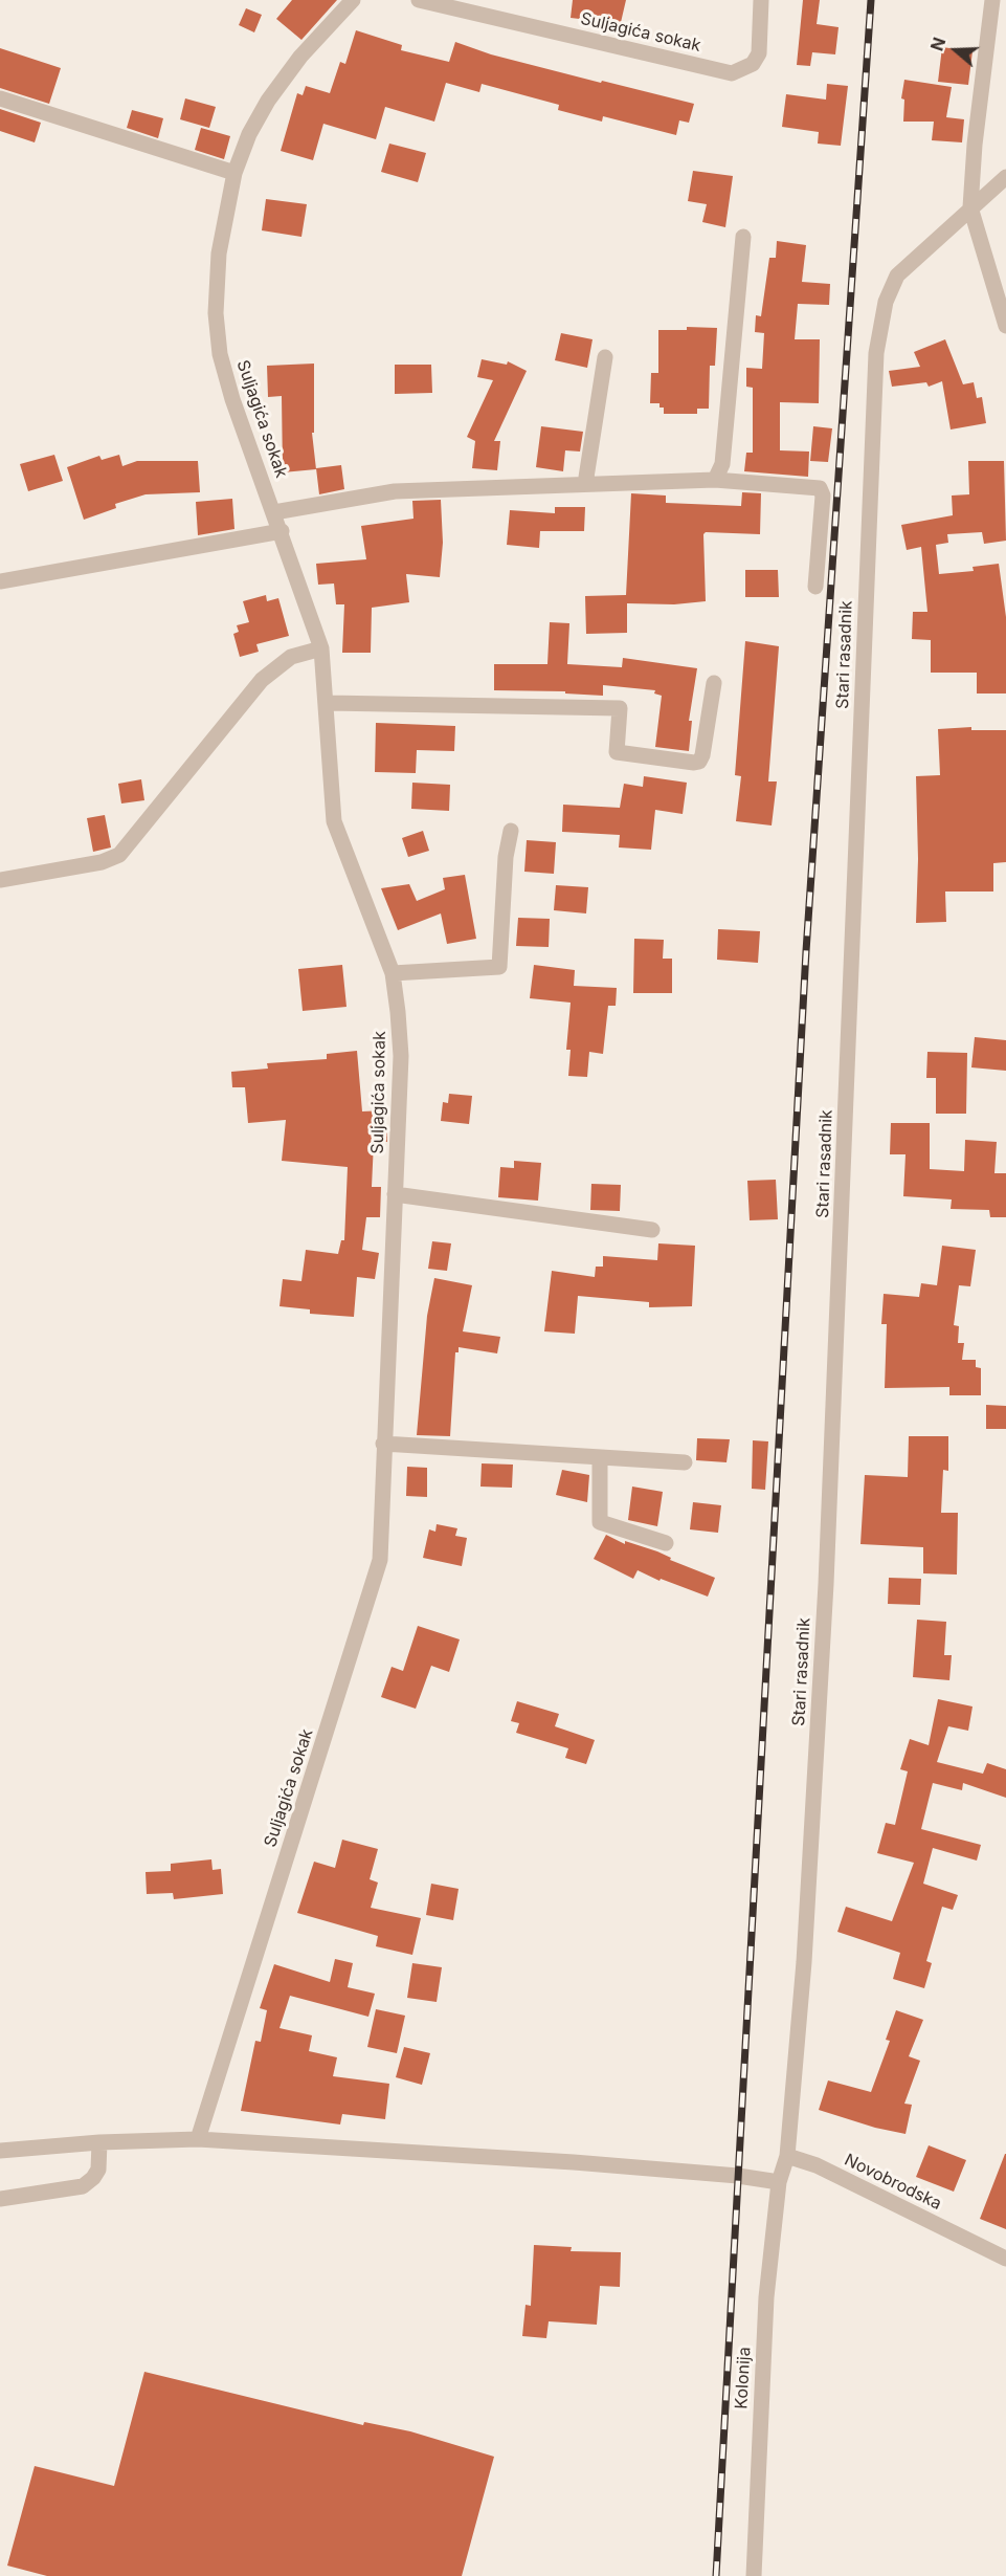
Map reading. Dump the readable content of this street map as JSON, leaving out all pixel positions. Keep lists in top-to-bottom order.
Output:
{
  "streets": {
    "street": [
      "Suljagića sokak",
      "Stari rasadnik",
      "Novobrodska",
      "Kolonija"
    ]
  },
  "crossings": [
    ["Stari rasadnik", "Novobrodska"]
  ],
  "north": "left"
}
